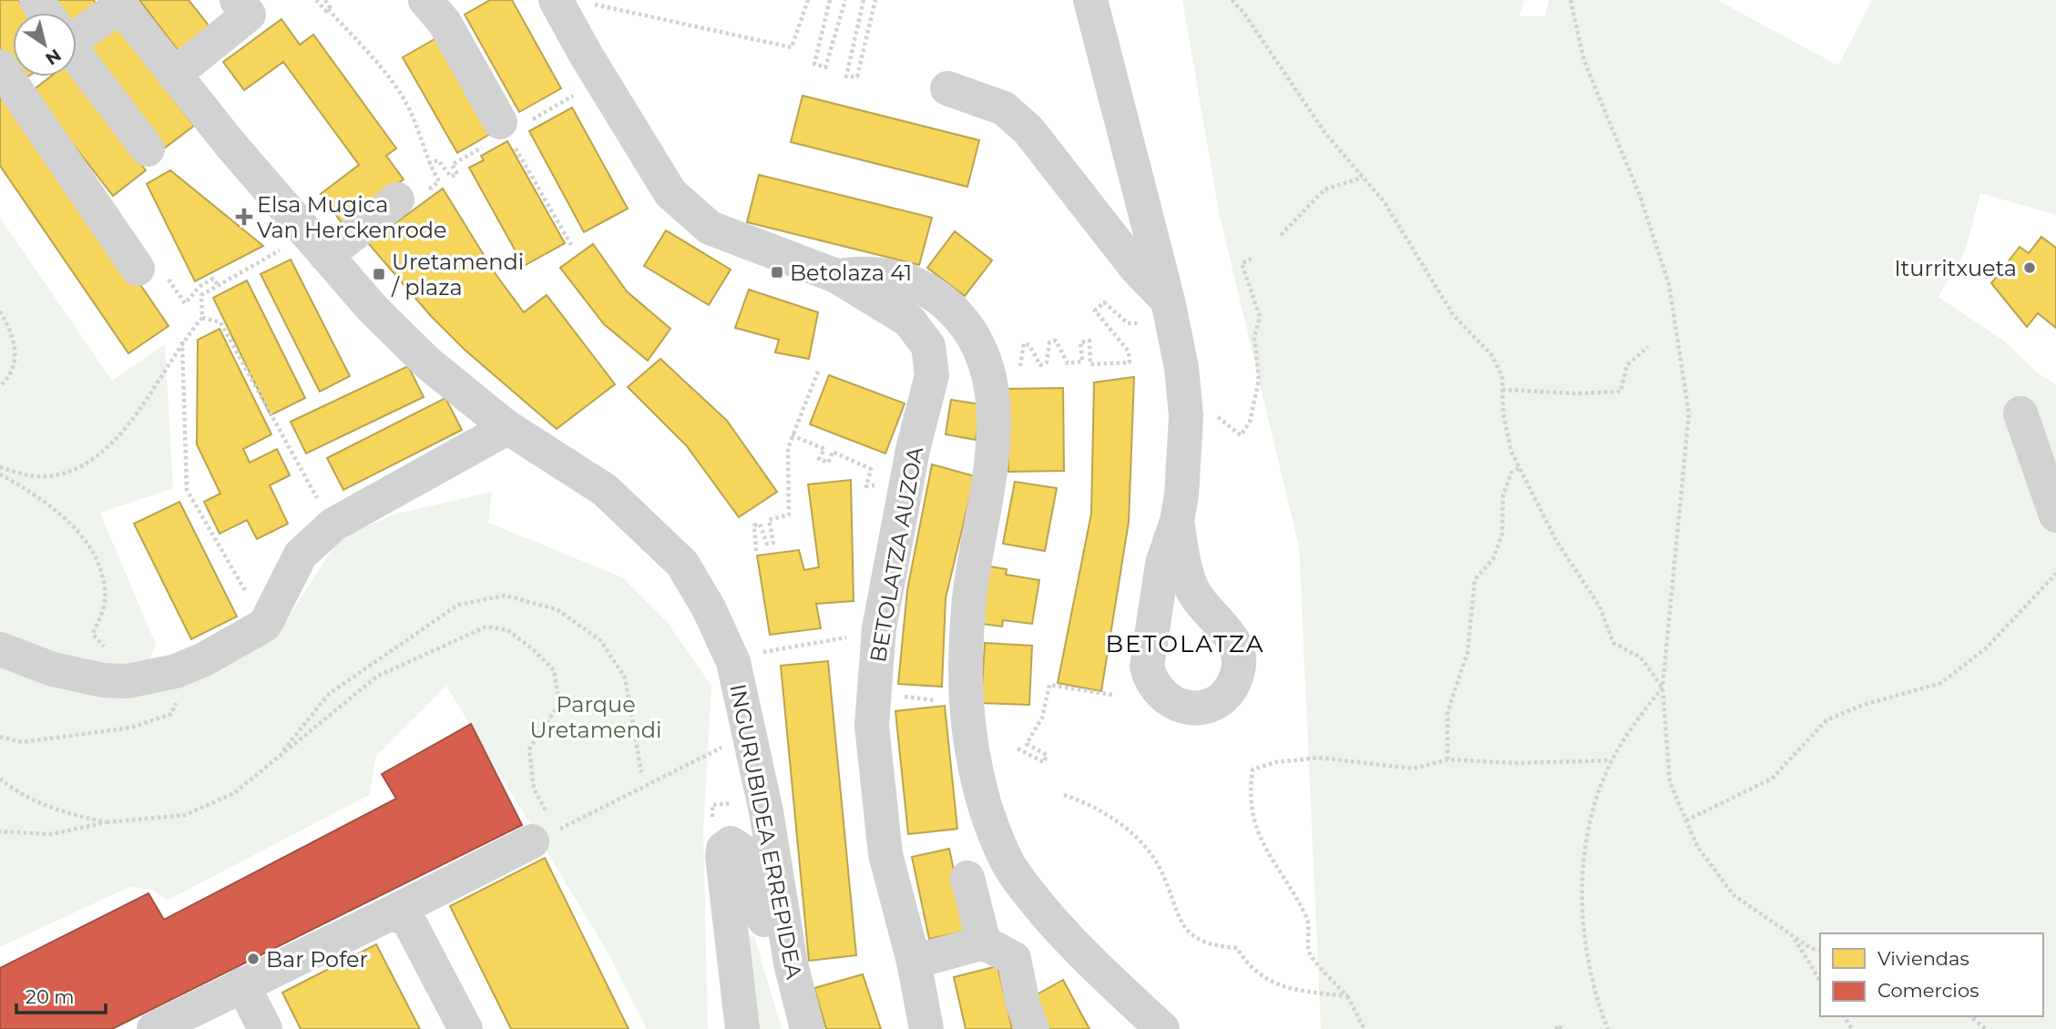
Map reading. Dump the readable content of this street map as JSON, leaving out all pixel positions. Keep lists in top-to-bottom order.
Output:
{
  "streets": {
    "street": ["BETOLATZA AUZOA", "INGURUBIDEA ERREPIDEA"]
  },
  "districts": ["BETOLATZA"],
  "parks": ["Parque Uretamendi"],
  "places": {
    "health": ["Elsa Mugica Van Herckenrode"],
    "other": ["Iturritxueta", "Bar Pofer"],
    "transit": ["Betolaza 41", "Uretamendi / plaza"]
  },
  "legend": ["Viviendas", "Comercios"],
  "scale_bar": "20 m",
  "north": "bottom right"
}
